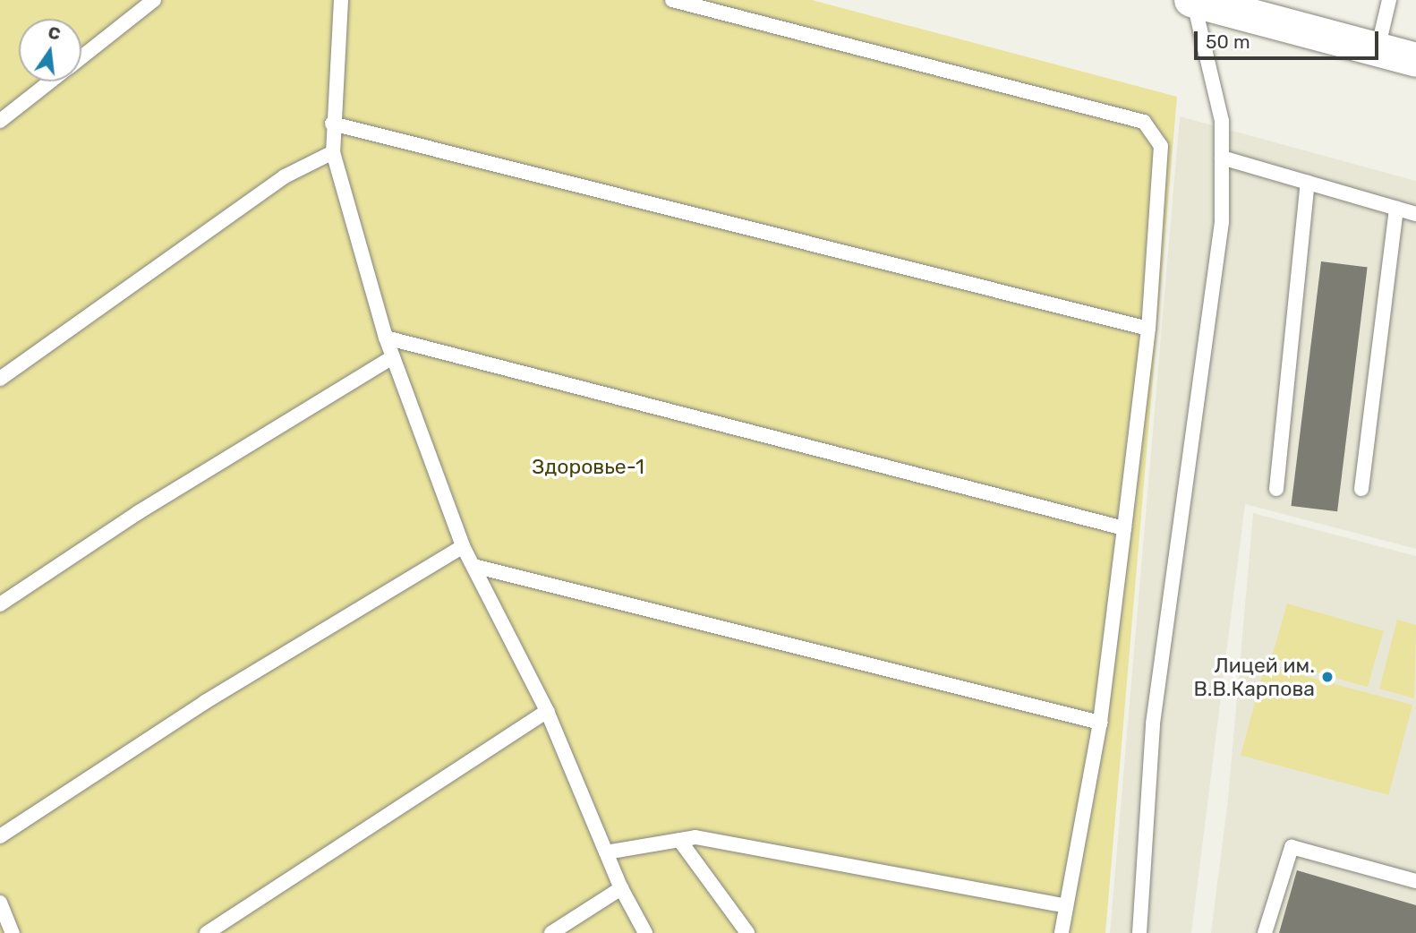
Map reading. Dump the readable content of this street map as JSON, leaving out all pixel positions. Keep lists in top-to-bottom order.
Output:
{
  "parks": ["Здоровье-1"],
  "places": ["Лицей им. В.В.Карпова"],
  "scale_bar": "50 m",
  "north": "top"
}
